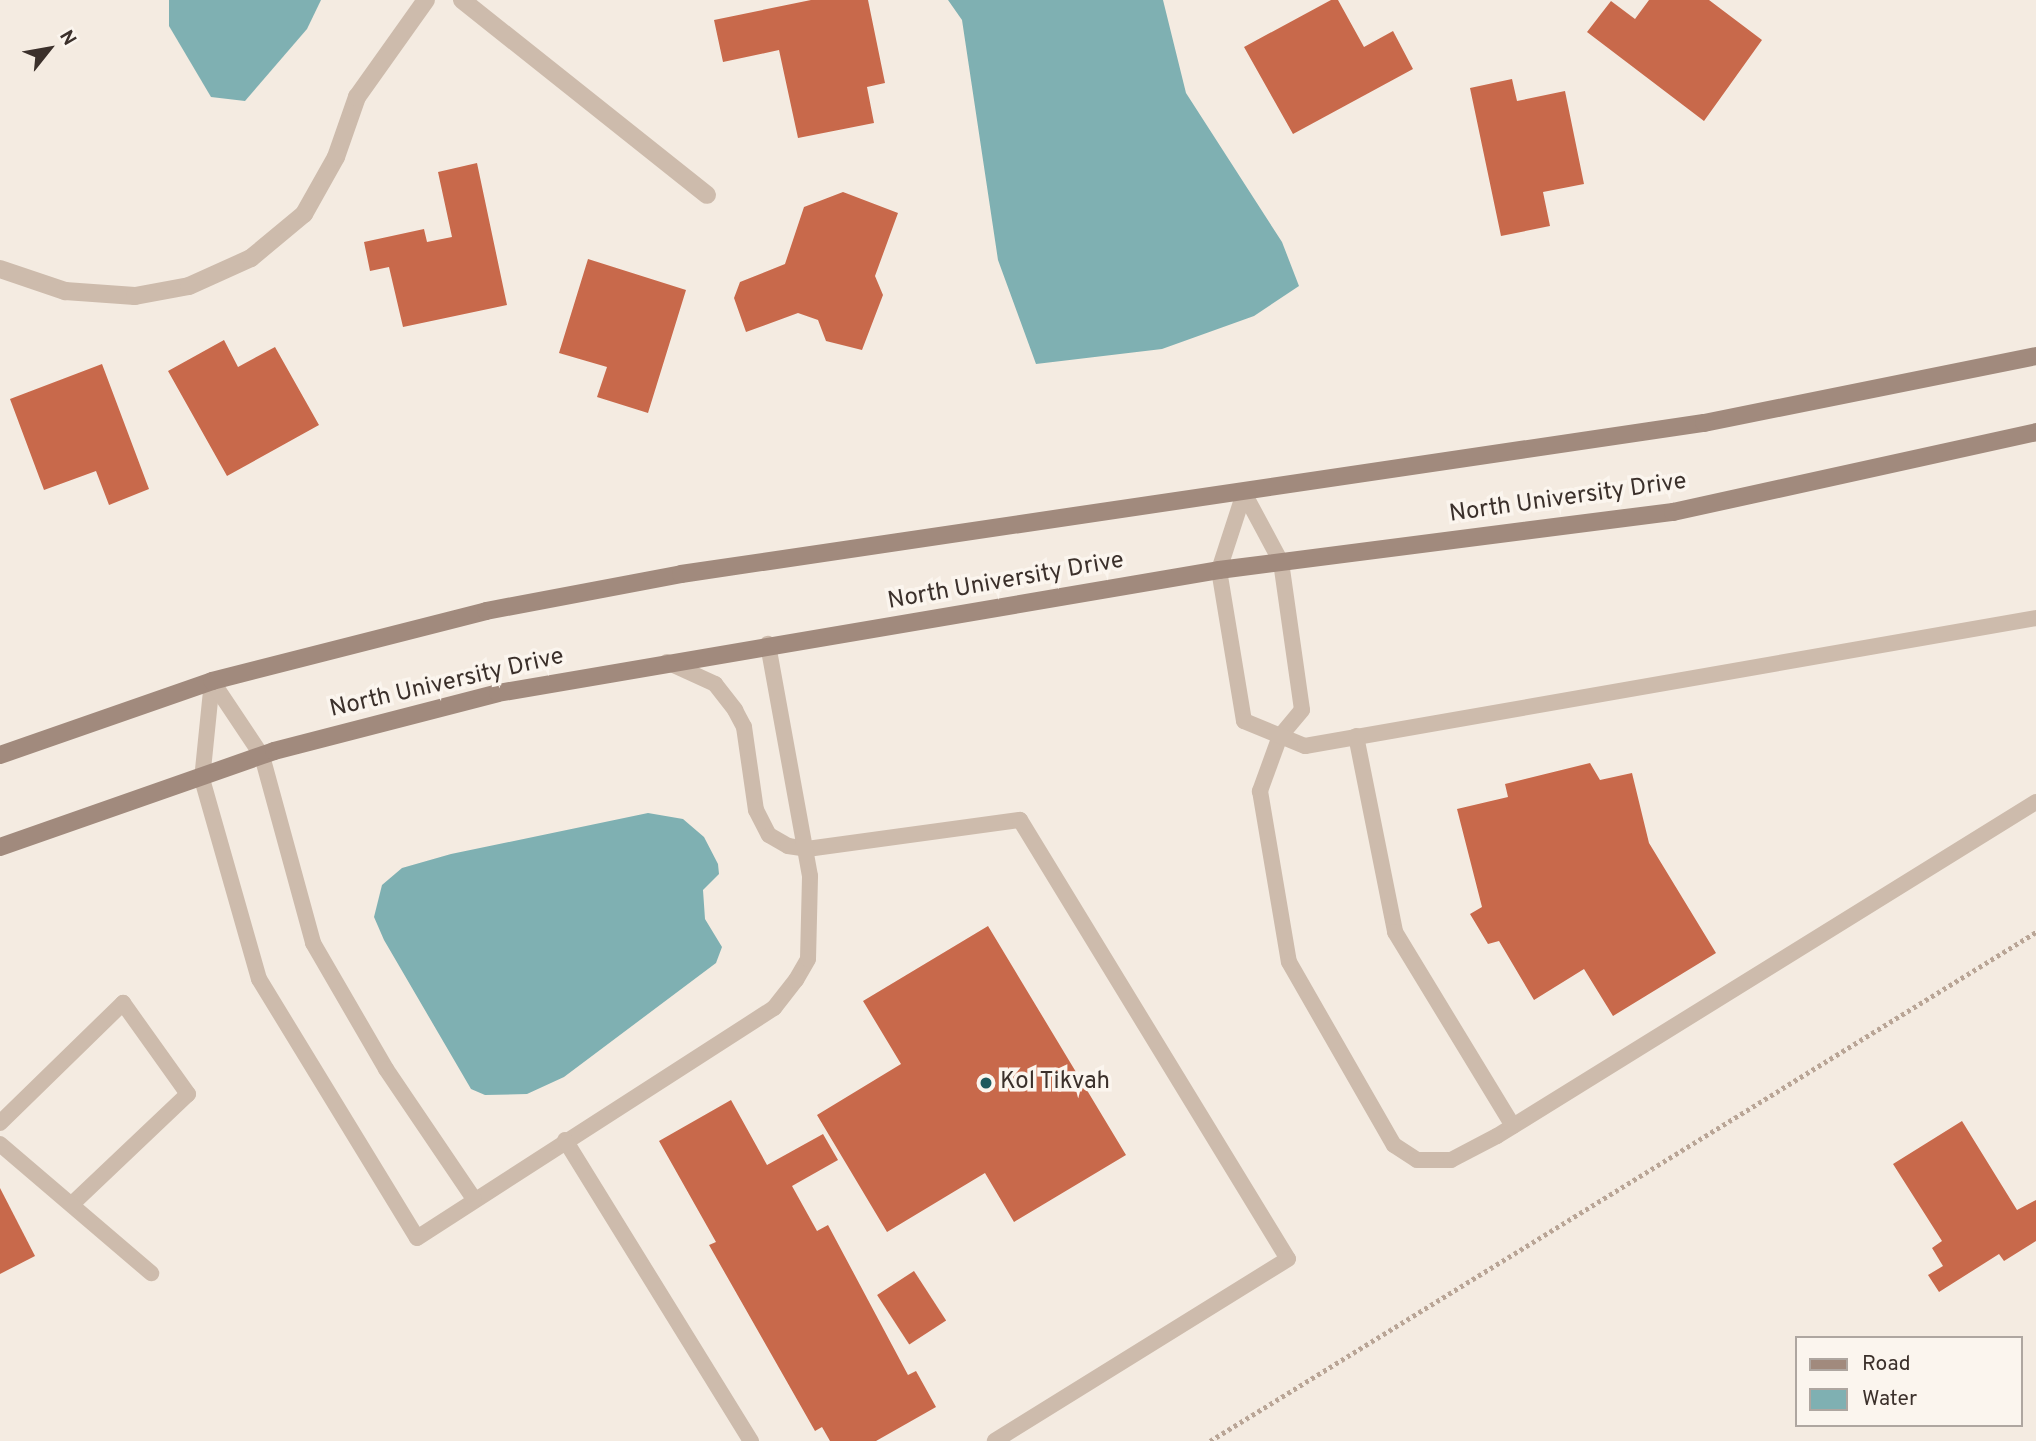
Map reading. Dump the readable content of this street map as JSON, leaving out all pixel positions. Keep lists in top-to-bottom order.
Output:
{
  "streets": {
    "main road": ["North University Drive"]
  },
  "places": ["Kol Tikvah"],
  "legend": ["Road", "Water"],
  "north": "top right"
}
